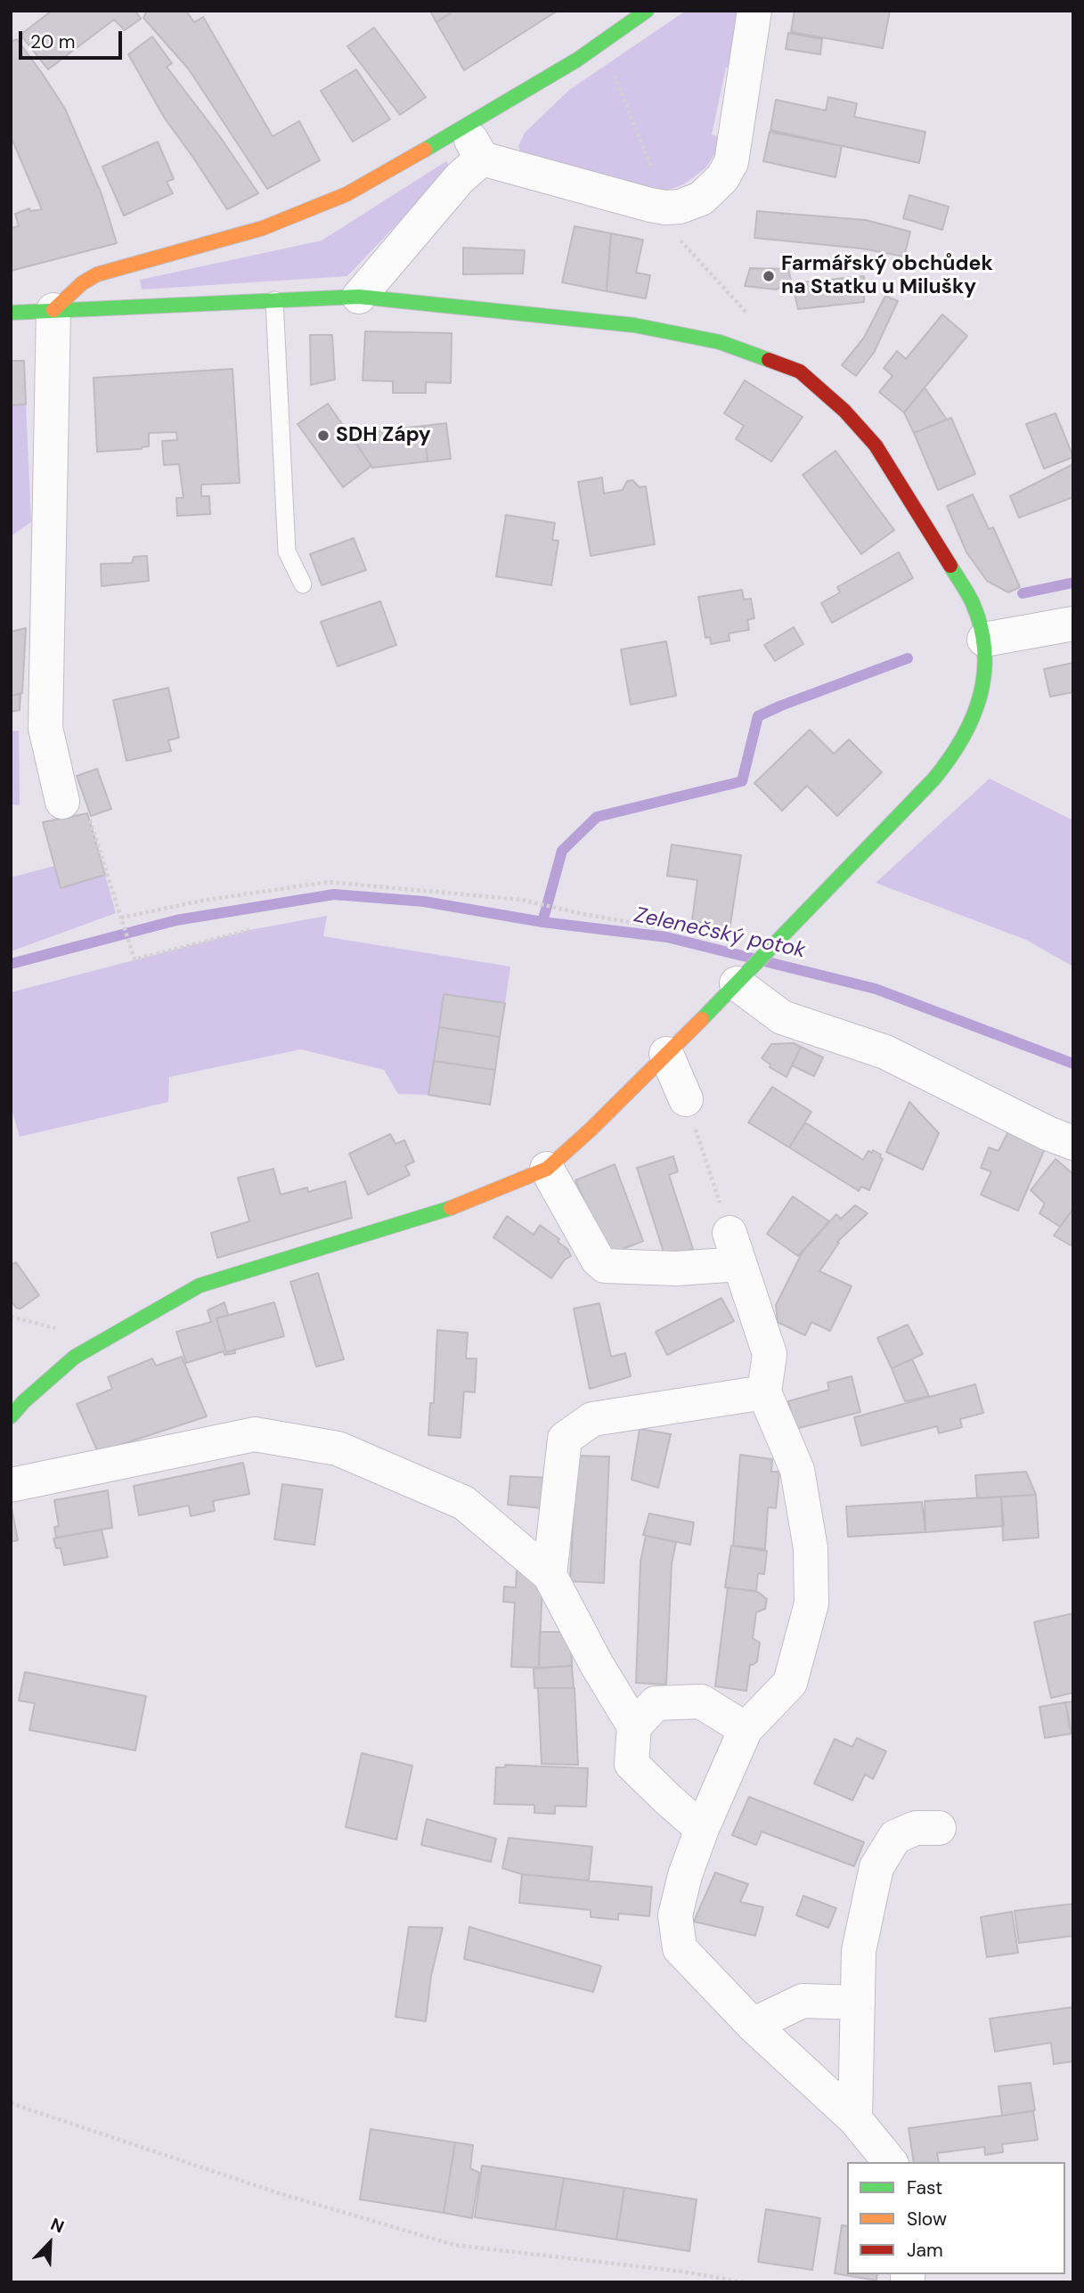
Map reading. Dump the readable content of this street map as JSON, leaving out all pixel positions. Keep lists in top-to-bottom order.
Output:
{
  "water": ["Zelenečský potok"],
  "places": ["Farmářský obchůdek na Statku u Milušky", "SDH Zápy"],
  "legend": ["Fast", "Slow", "Jam"],
  "scale_bar": "20 m",
  "north": "top right"
}
